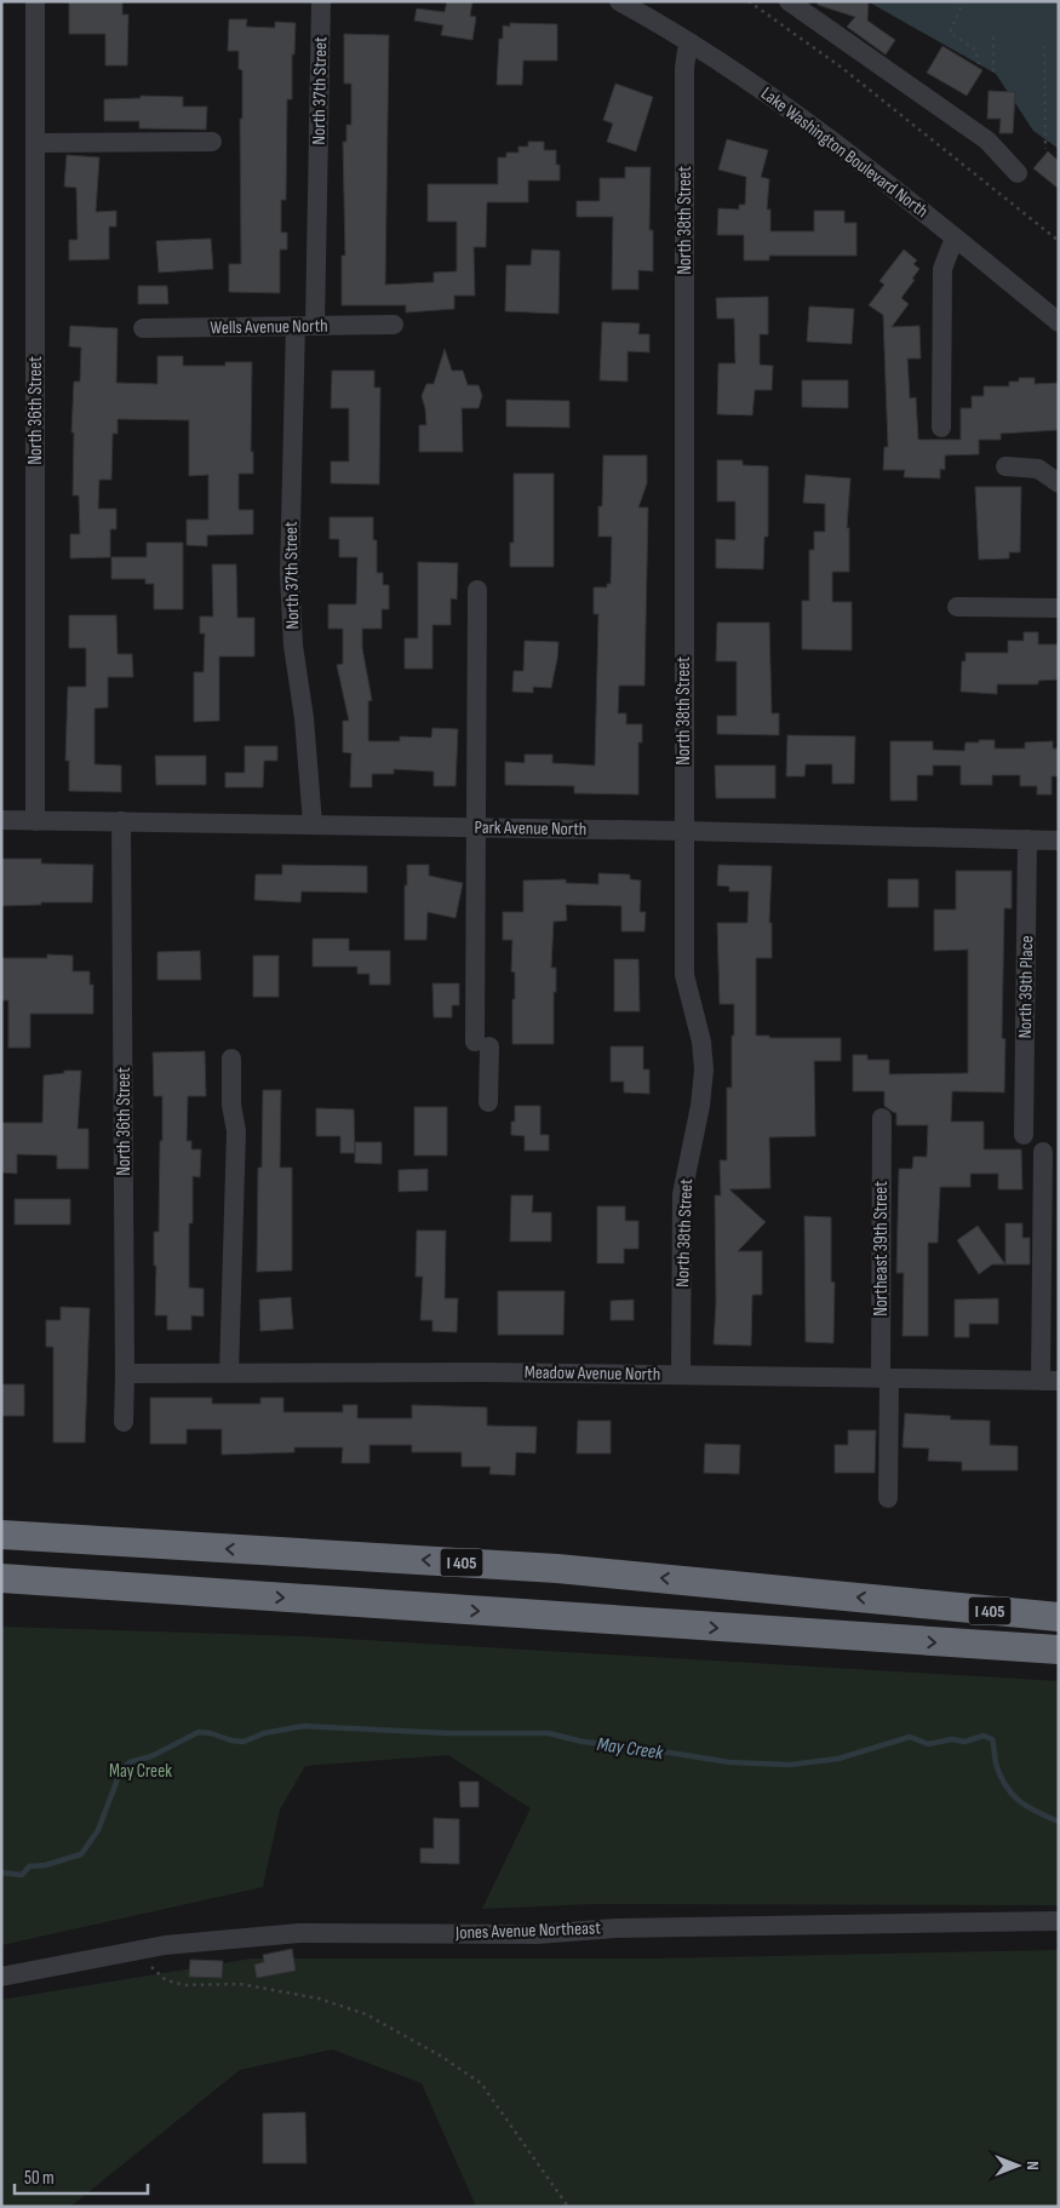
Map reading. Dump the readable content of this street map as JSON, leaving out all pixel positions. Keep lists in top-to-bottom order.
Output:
{
  "streets": {
    "highway": ["I 405"],
    "street": [
      "North 37th Street",
      "Lake Washington Boulevard North",
      "North 38th Street",
      "Wells Avenue North",
      "North 36th Street",
      "Park Avenue North",
      "North 39th Place",
      "Northeast 39th Street",
      "Meadow Avenue North",
      "Jones Avenue Northeast"
    ]
  },
  "crossings": [
    ["North 37th Street", "Wells Avenue North"],
    ["North 37th Street", "Park Avenue North"],
    ["Lake Washington Boulevard North", "North 38th Street"],
    ["North 38th Street", "Park Avenue North"],
    ["North 38th Street", "Meadow Avenue North"],
    ["North 36th Street", "Park Avenue North"],
    ["North 36th Street", "Meadow Avenue North"],
    ["Park Avenue North", "North 39th Place"],
    ["Northeast 39th Street", "Meadow Avenue North"]
  ],
  "water": ["May Creek"],
  "parks": ["May Creek"],
  "scale_bar": "50 m",
  "north": "right"
}
